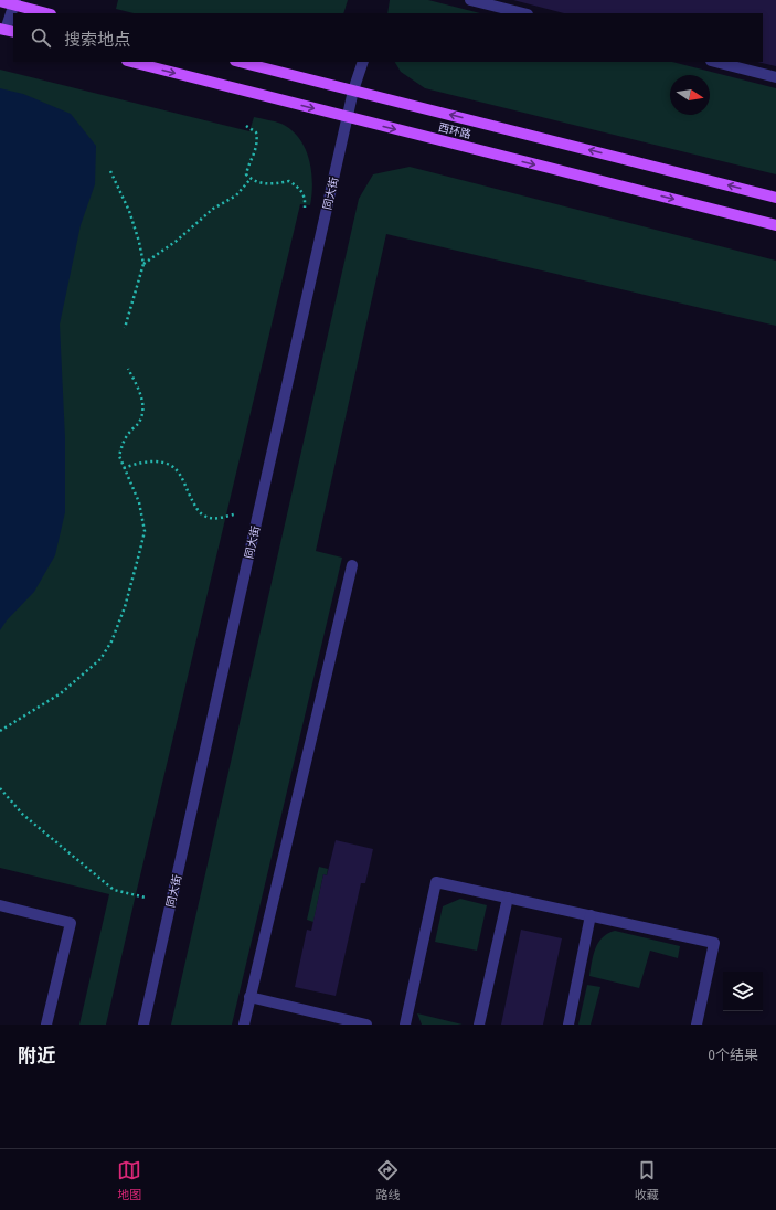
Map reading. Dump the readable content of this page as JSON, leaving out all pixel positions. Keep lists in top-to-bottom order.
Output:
{
  "streets": {
    "main road": ["西环路"],
    "street": ["同大街"]
  },
  "crossings": [
    ["西环路", "同大街"]
  ],
  "north": "right",
  "page": {
    "search": "搜索地点",
    "heading": ["附近", "0个结果"],
    "nav": ["地图", "路线", "收藏"]
  }
}
